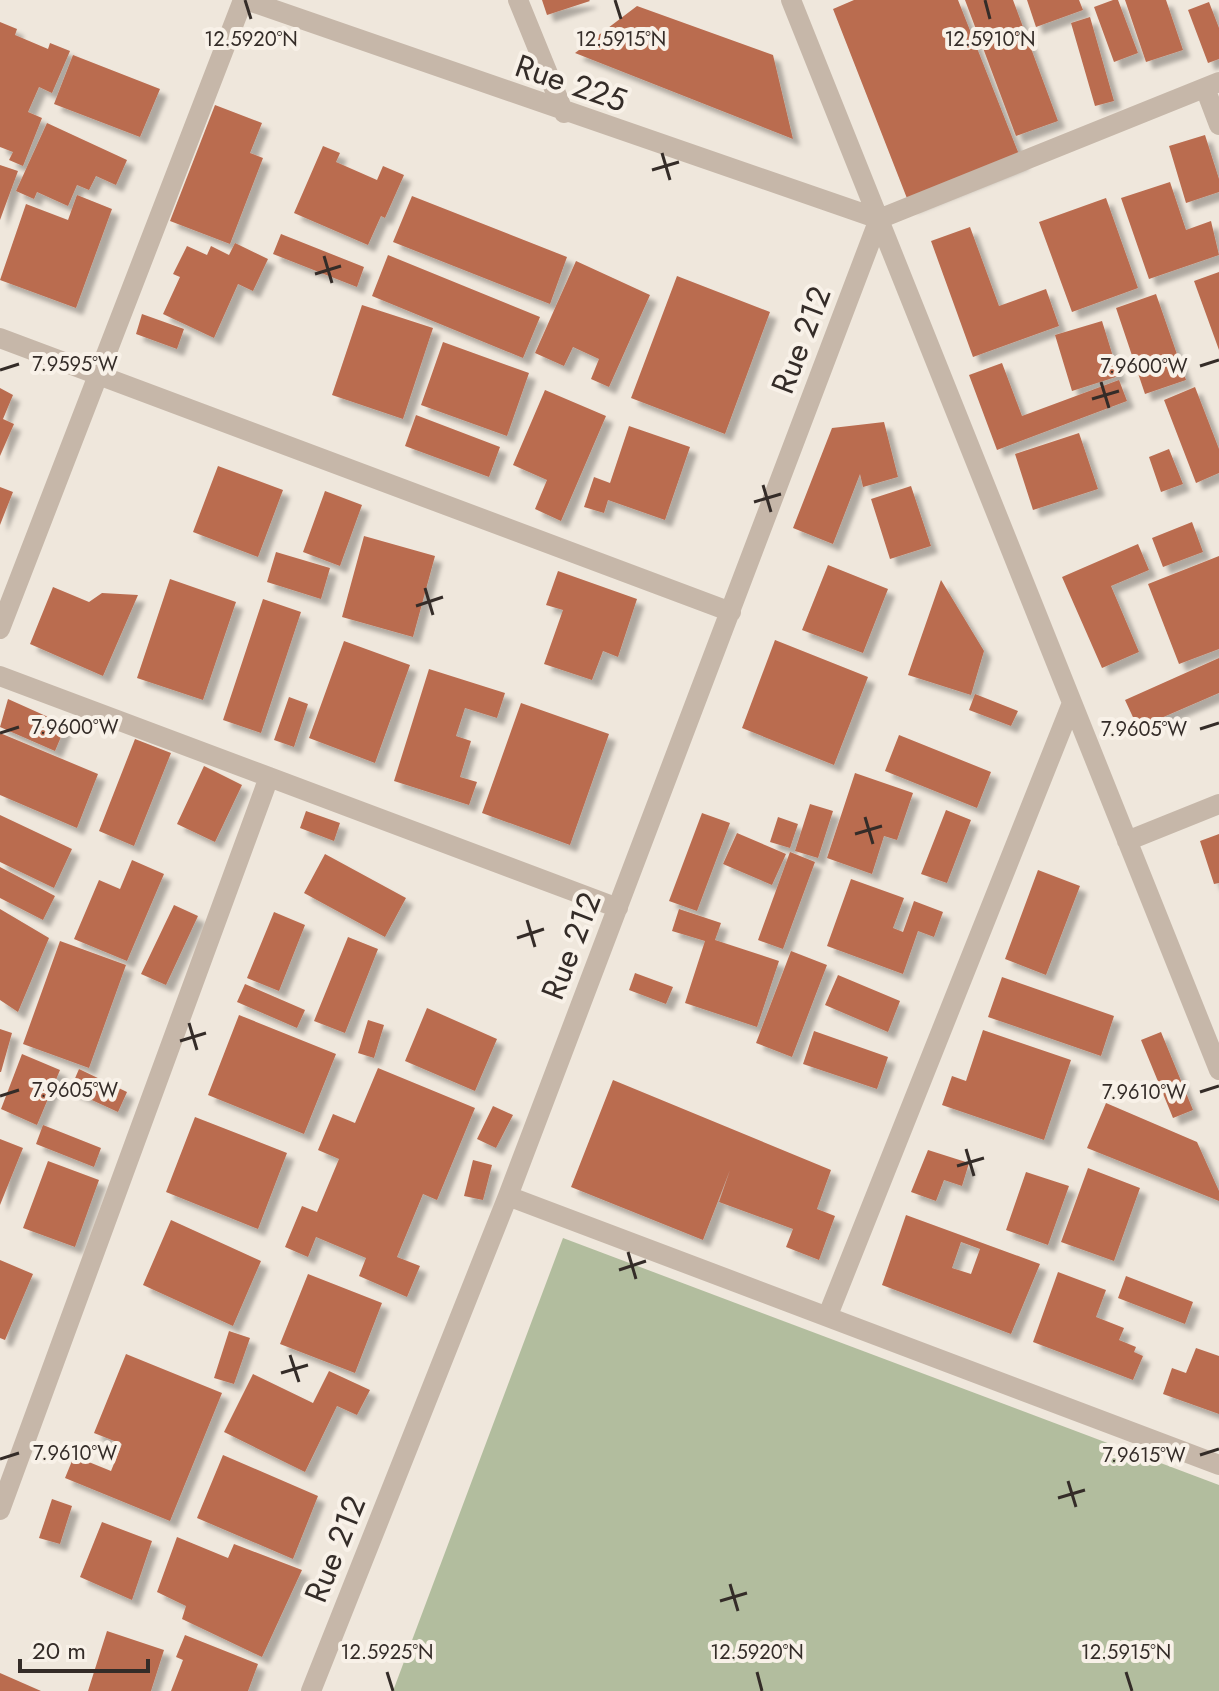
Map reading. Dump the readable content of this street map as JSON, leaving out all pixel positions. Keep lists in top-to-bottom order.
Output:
{
  "streets": {
    "street": ["Rue 225", "Rue 212"]
  },
  "crossings": [
    ["Rue 225", "Rue 212"]
  ],
  "scale_bar": "20 m",
  "coordinates": [
    "12.5920°N",
    "12.5915°N",
    "12.5910°N",
    "7.9595°W",
    "7.9600°W",
    "7.9605°W",
    "7.9610°W",
    "7.9615°W",
    "12.5925°N"
  ]
}
